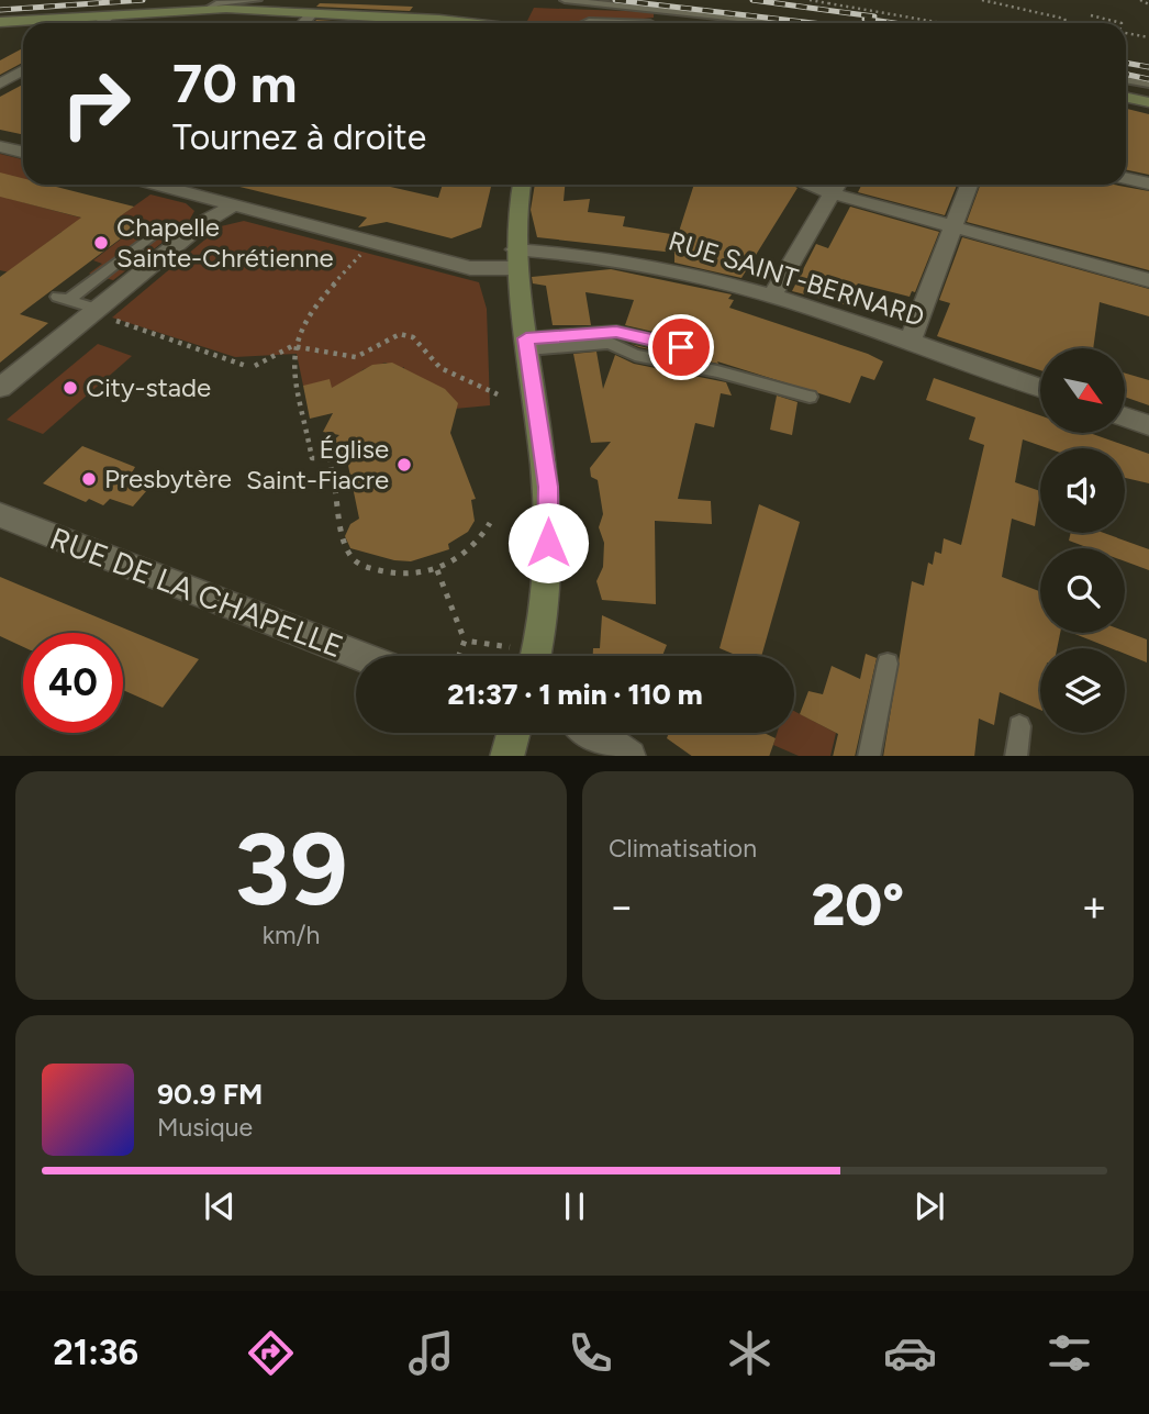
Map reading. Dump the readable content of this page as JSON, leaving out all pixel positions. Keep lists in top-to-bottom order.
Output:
{
  "streets": {
    "street": ["RUE SAINT-BERNARD", "RUE DE LA CHAPELLE"]
  },
  "places": [
    "Chapelle Sainte-Chrétienne",
    "City-stade",
    "Église Saint-Fiacre",
    "Presbytère"
  ],
  "north": "bottom right",
  "page": {
    "turn": ["70 m", "Tournez à droite"],
    "limit": "40",
    "trip": "21:37 · 1 min · 110 m",
    "tile": [
      ["39", "km/h"],
      "Climatisation"
    ],
    "heat": ["−", "20°", "+"],
    "song": ["90.9 FM", "Musique"],
    "tabs": "21:36"
  }
}
